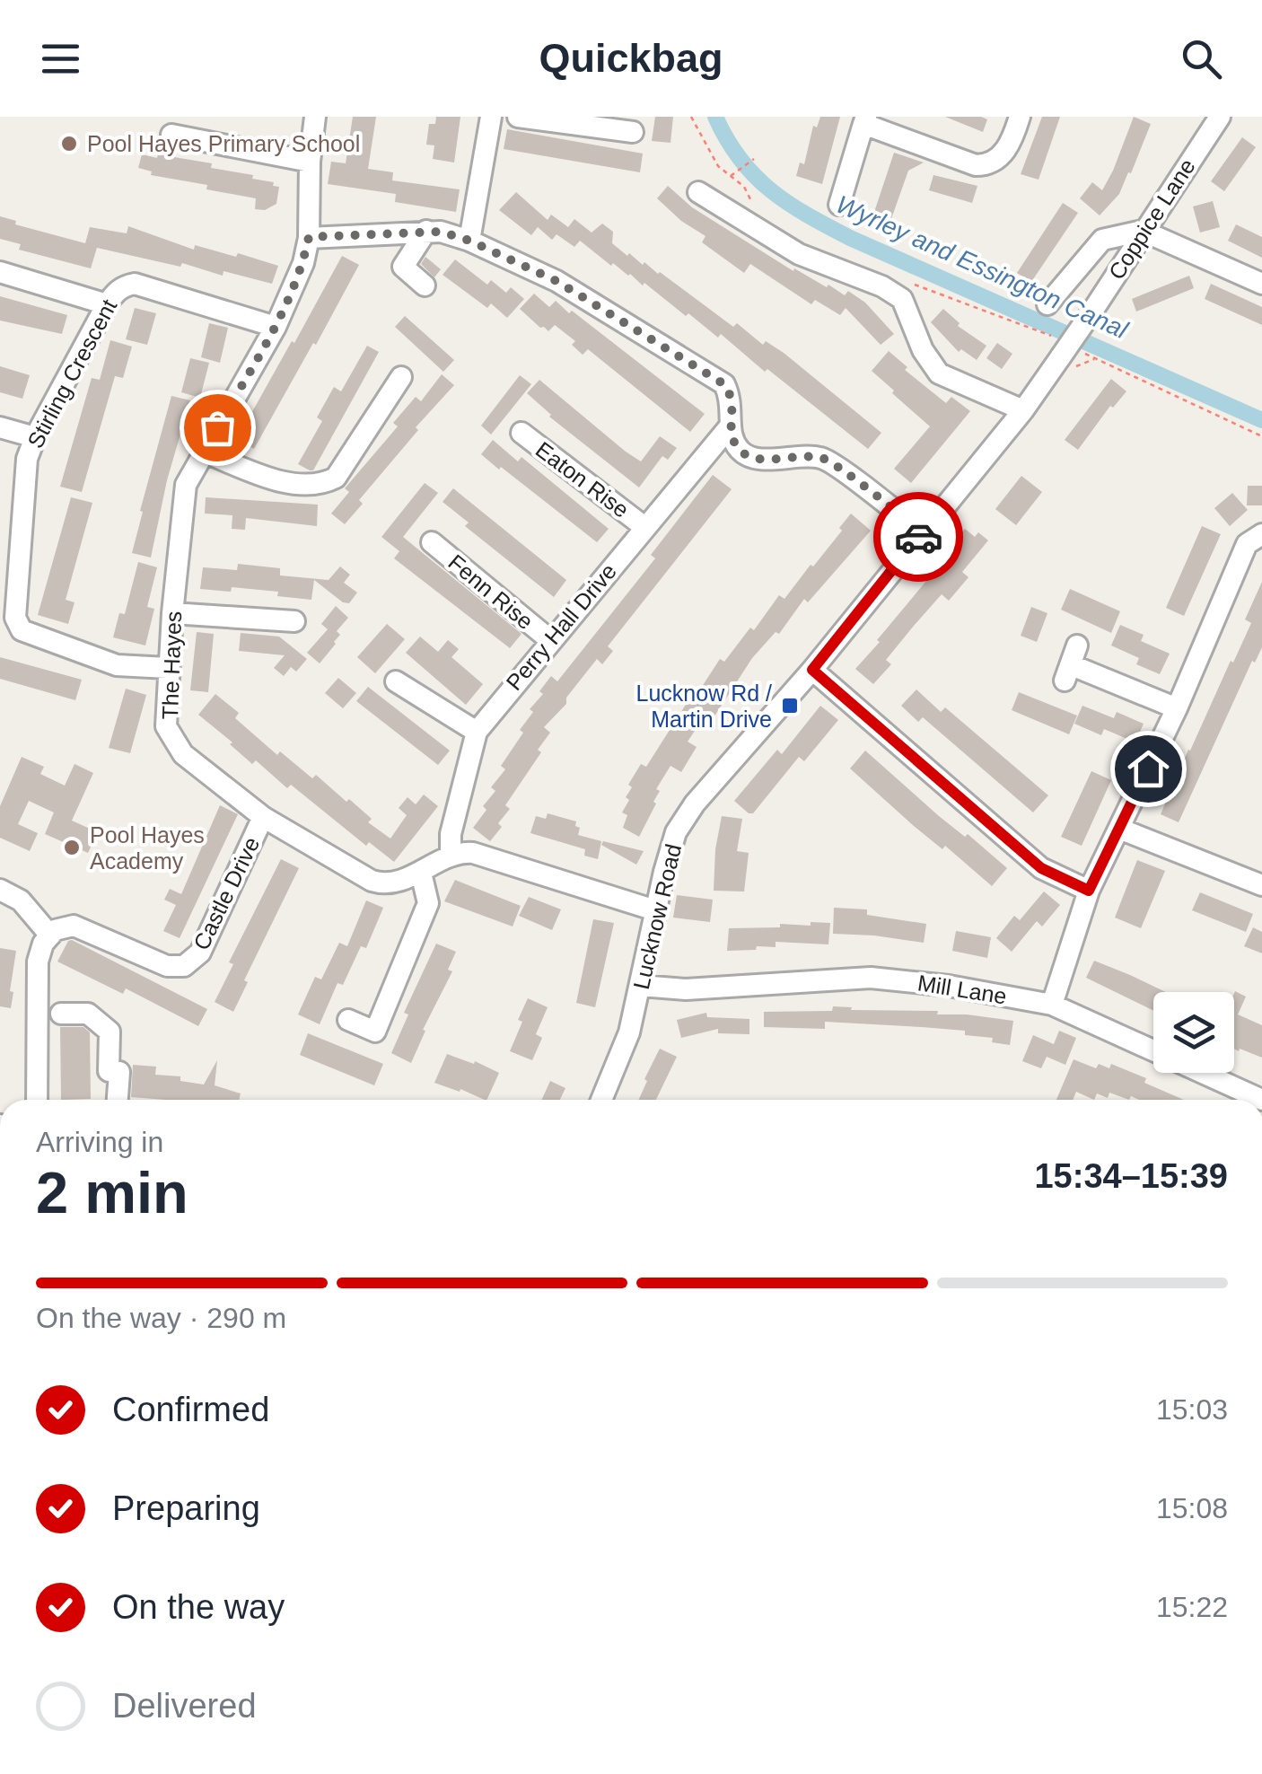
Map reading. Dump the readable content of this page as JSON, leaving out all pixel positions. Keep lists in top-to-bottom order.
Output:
{
  "streets": {
    "street": [
      "Coppice Lane",
      "Stirling Crescent",
      "Eaton Rise",
      "Fenn Rise",
      "Perry Hall Drive",
      "The Hayes",
      "Castle Drive",
      "Lucknow Road",
      "Mill Lane"
    ]
  },
  "crossings": [
    ["Coppice Lane", "Lucknow Road"],
    ["Stirling Crescent", "The Hayes"],
    ["Eaton Rise", "Perry Hall Drive"],
    ["Fenn Rise", "Perry Hall Drive"],
    ["Perry Hall Drive", "The Hayes"],
    ["The Hayes", "Castle Drive"],
    ["Lucknow Road", "Mill Lane"]
  ],
  "water": ["Wyrley and Essington Canal"],
  "places": {
    "other": ["Pool Hayes Primary School", "Pool Hayes Academy"],
    "transit": ["Lucknow Rd / Martin Drive"]
  },
  "page": {
    "header": "Quickbag",
    "heading": ["2 min", "Arriving in", "15:34–15:39"],
    "bar": "On the way · 290 m",
    "list": [
      ["Confirmed", "15:03"],
      ["Preparing", "15:08"],
      ["On the way", "15:22"],
      "Delivered"
    ]
  }
}
